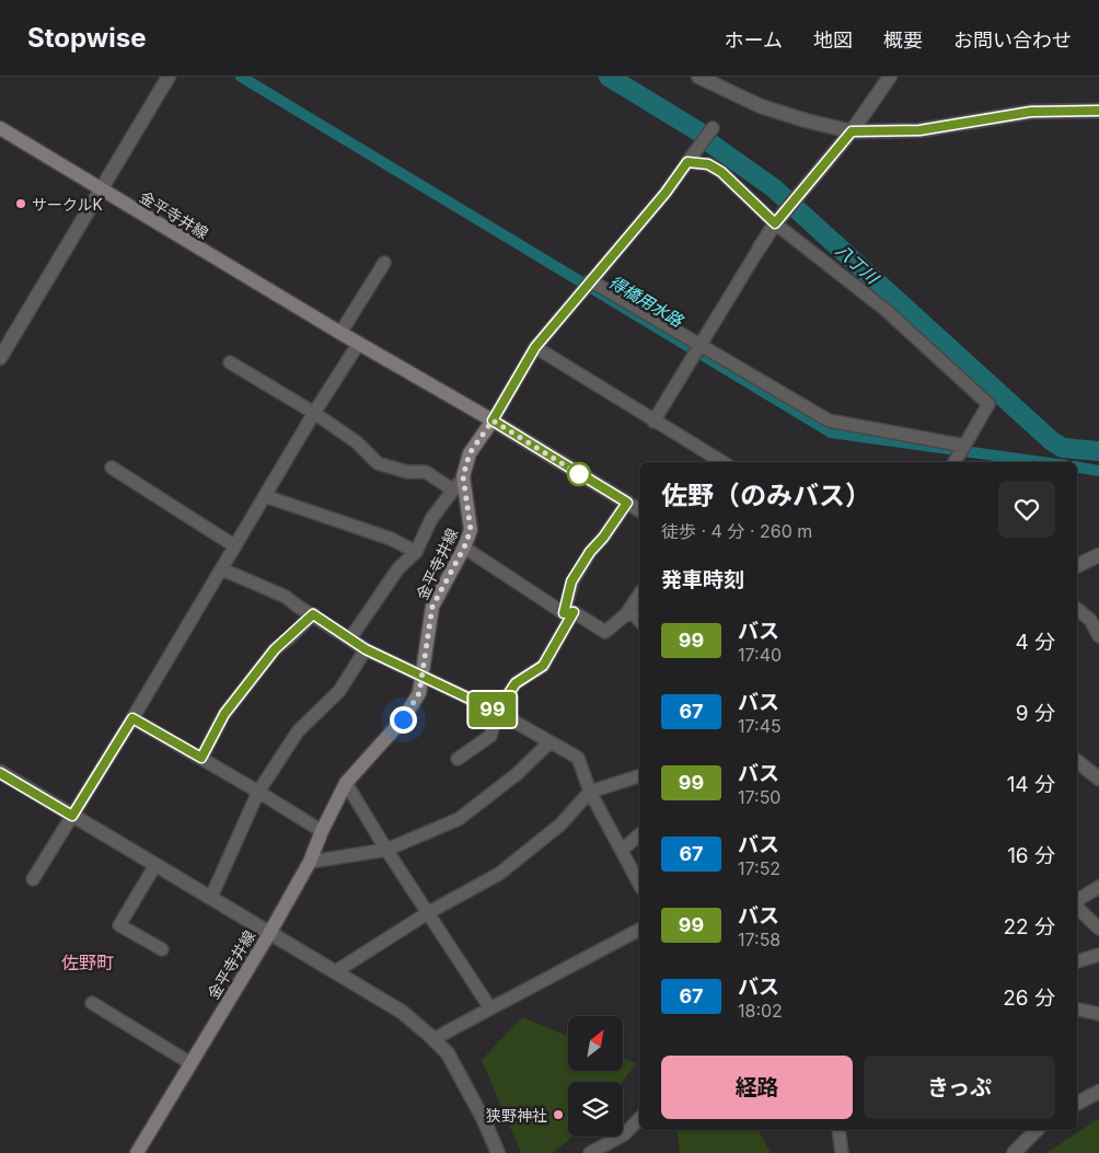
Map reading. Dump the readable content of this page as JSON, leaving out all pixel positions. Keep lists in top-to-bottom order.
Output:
{
  "streets": {
    "main road": ["金平寺井線"]
  },
  "districts": ["佐野町"],
  "water": ["八丁川", "得橋用水路"],
  "places": ["サークルK", "狭野神社"],
  "lines": ["bus line 99"],
  "north": "top right",
  "page": {
    "header": "Stopwise",
    "nav": [
      "ホーム",
      "地図",
      "概要",
      "お問い合わせ"
    ],
    "on_map": "99",
    "heading": [
      ["佐野（のみバス）", "徒歩 · 4 分 · 260 m"],
      "発車時刻"
    ],
    "list": [
      {
        "mark": "99",
        "name": "バス",
        "note": "17:40",
        "value": "4 分"
      },
      {
        "mark": "67",
        "name": "バス",
        "note": "17:45",
        "value": "9 分"
      },
      {
        "mark": "99",
        "name": "バス",
        "note": "17:50",
        "value": "14 分"
      },
      {
        "mark": "67",
        "name": "バス",
        "note": "17:52",
        "value": "16 分"
      },
      {
        "mark": "99",
        "name": "バス",
        "note": "17:58",
        "value": "22 分"
      },
      {
        "mark": "67",
        "name": "バス",
        "note": "18:02",
        "value": "26 分"
      }
    ],
    "buttons": ["経路", "きっぷ"]
  }
}
